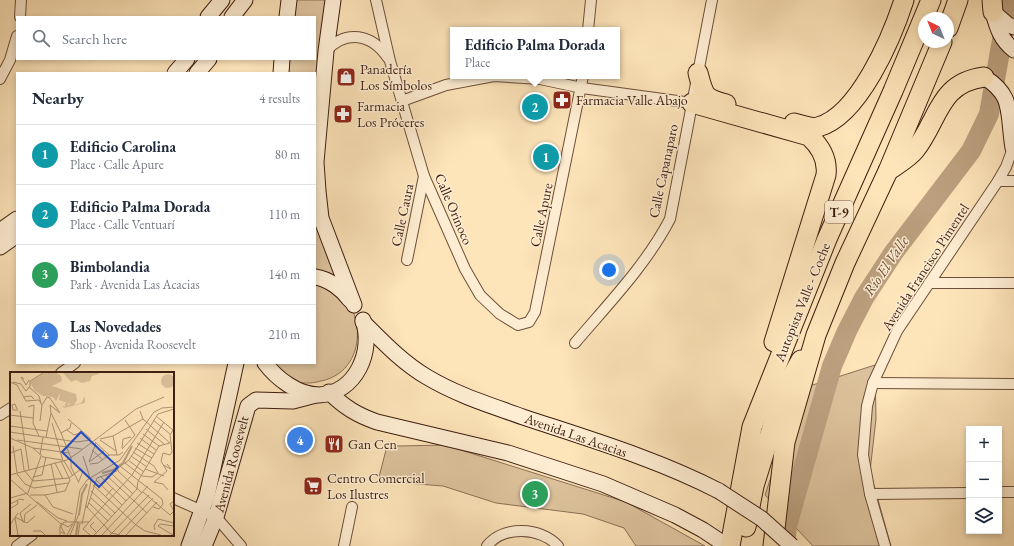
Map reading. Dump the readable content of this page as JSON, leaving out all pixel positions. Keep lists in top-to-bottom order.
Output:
{
  "streets": {
    "highway": ["T-9", "Autopista Valle - Coche"],
    "main road": ["Avenida Las Acacias", "Avenida Roosevelt"],
    "street": [
      "Calle Capanaparo",
      "Calle Orinoco",
      "Calle Caura",
      "Calle Apure",
      "Avenida Francisco Pimentel"
    ]
  },
  "crossings": [
    ["Calle Capanaparo", "T-9"],
    ["Calle Orinoco", "Calle Caura"],
    ["Calle Orinoco", "Calle Apure"],
    ["T-9", "Autopista Valle - Coche"],
    ["Avenida Las Acacias", "Avenida Roosevelt"]
  ],
  "water": ["Río El Valle"],
  "places": {
    "shop": ["Panadería Los Símbolos"],
    "pharmacy": ["Farmacia Valle Abajo", "Farmacia Los Próceres"],
    "restaurant": ["Gan Cen"],
    "supermarket": ["Centro Comercial Los Ilustres"]
  },
  "north": "top left",
  "page": {
    "search": "Search here",
    "popup": ["Edificio Palma Dorada", "Place"],
    "heading": ["Nearby", "4 results"],
    "pins": [
      "2",
      "1",
      "4",
      "3"
    ],
    "list": [
      {
        "mark": "1",
        "name": "Edificio Carolina",
        "note": "Place · Calle Apure",
        "value": "80 m"
      },
      {
        "mark": "2",
        "name": "Edificio Palma Dorada",
        "note": "Place · Calle Ventuarí",
        "value": "110 m"
      },
      {
        "mark": "3",
        "name": "Bimbolandia",
        "note": "Park · Avenida Las Acacias",
        "value": "140 m"
      },
      {
        "mark": "4",
        "name": "Las Novedades",
        "note": "Shop · Avenida Roosevelt",
        "value": "210 m"
      }
    ],
    "map_buttons": ["+", "−"]
  }
}
